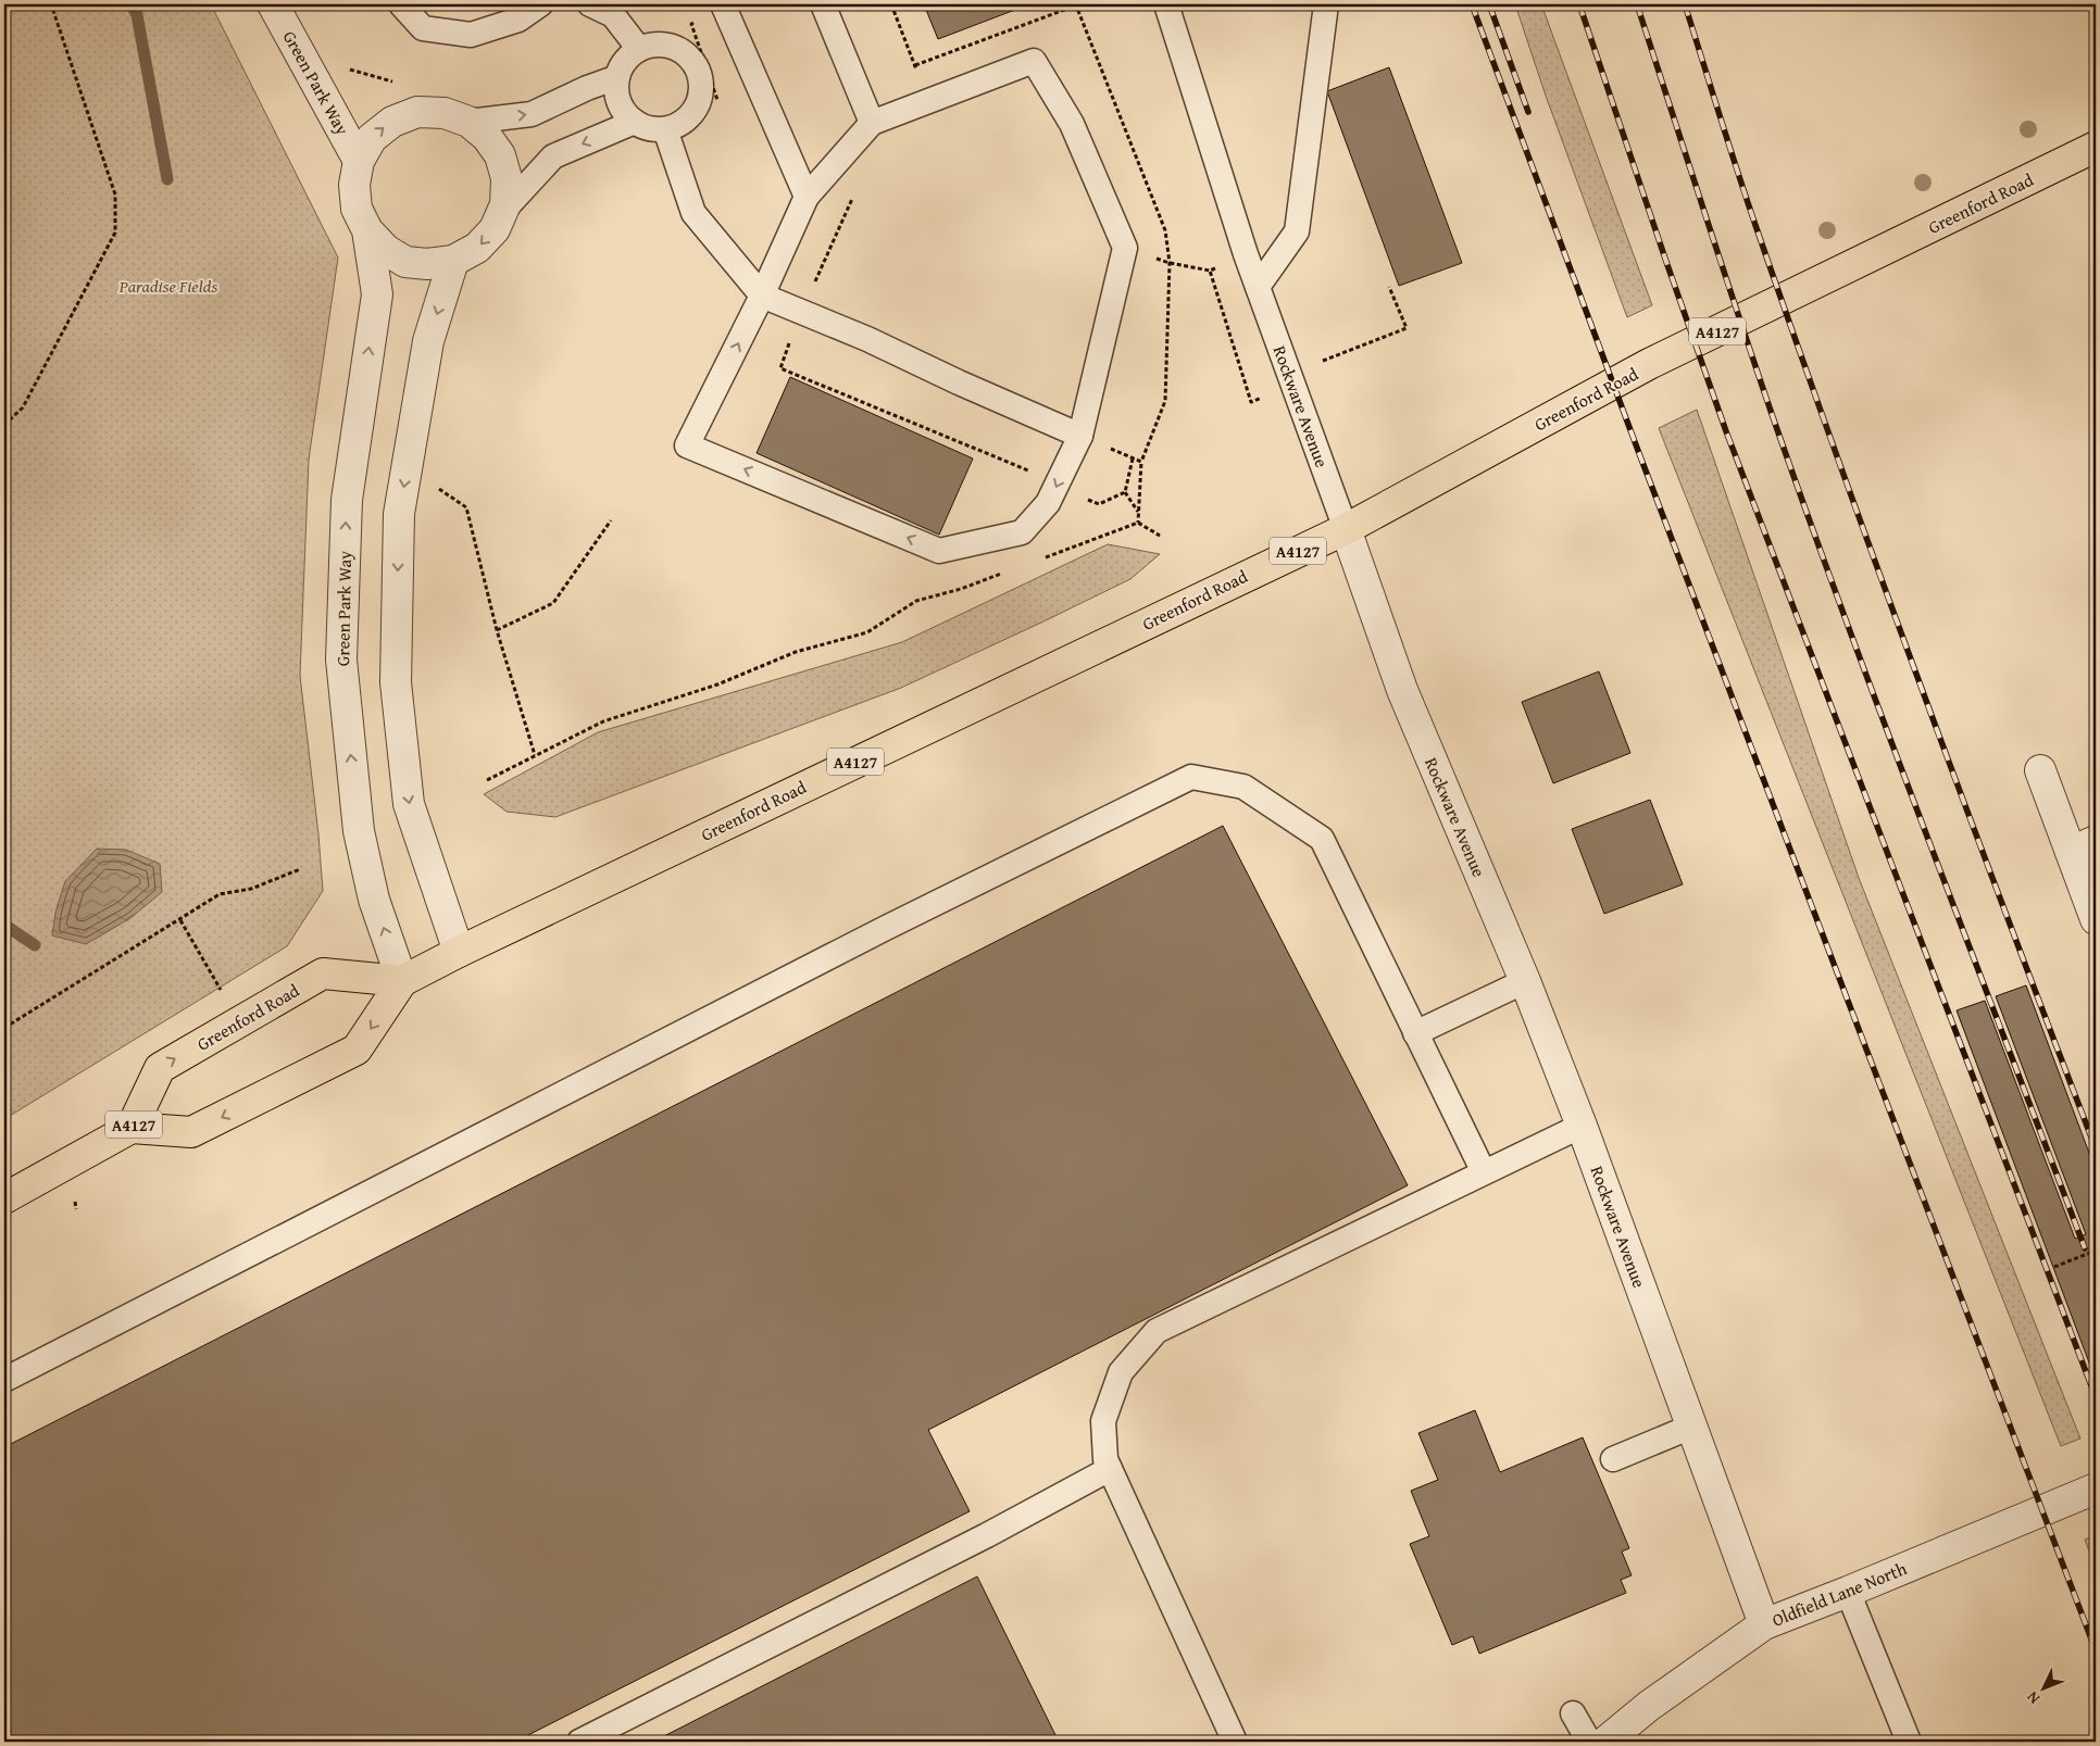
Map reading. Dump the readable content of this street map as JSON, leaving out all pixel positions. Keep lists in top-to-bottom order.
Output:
{
  "streets": {
    "main road": ["Greenford Road", "A4127"],
    "street": ["Green Park Way", "Rockware Avenue", "Oldfield Lane North"]
  },
  "crossings": [
    ["Green Park Way", "Greenford Road"],
    ["Greenford Road", "A4127"],
    ["Greenford Road", "Rockware Avenue"],
    ["Rockware Avenue", "Oldfield Lane North"]
  ],
  "parks": ["Paradise Fields"],
  "north": "bottom left"
}
